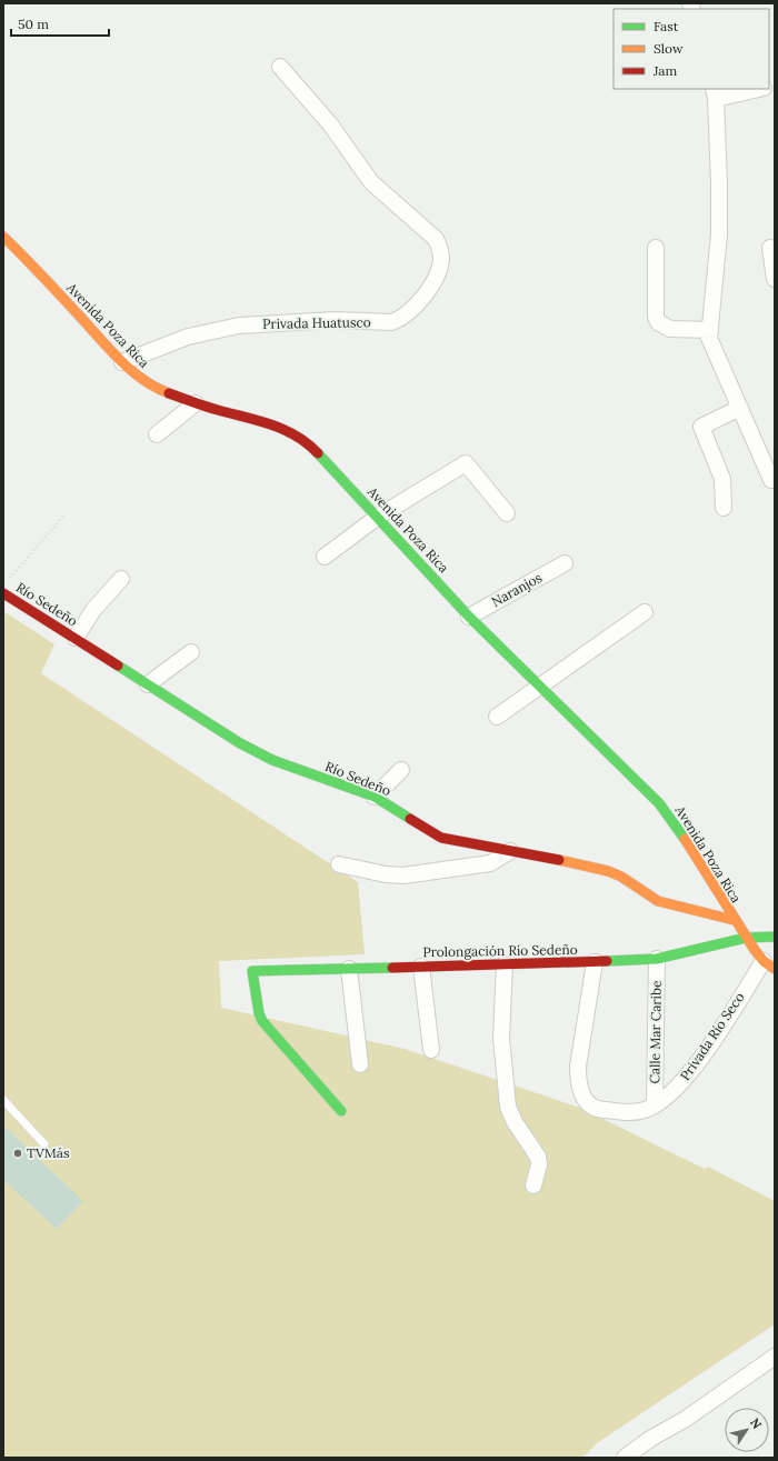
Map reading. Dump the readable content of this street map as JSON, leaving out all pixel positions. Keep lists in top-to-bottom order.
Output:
{
  "streets": {
    "street": [
      "Privada Huatusco",
      "Avenida Poza Rica",
      "Naranjos",
      "Río Sedeño",
      "Prolongación Río Sedeño",
      "Calle Mar Caribe",
      "Privada Río Seco"
    ]
  },
  "crossings": [
    ["Privada Huatusco", "Avenida Poza Rica"],
    ["Avenida Poza Rica", "Naranjos"],
    ["Avenida Poza Rica", "Río Sedeño"],
    ["Prolongación Río Sedeño", "Calle Mar Caribe"],
    ["Prolongación Río Sedeño", "Privada Río Seco"],
    ["Calle Mar Caribe", "Privada Río Seco"]
  ],
  "places": ["TVMás"],
  "legend": ["Fast", "Slow", "Jam"],
  "scale_bar": "50 m",
  "north": "top right"
}
